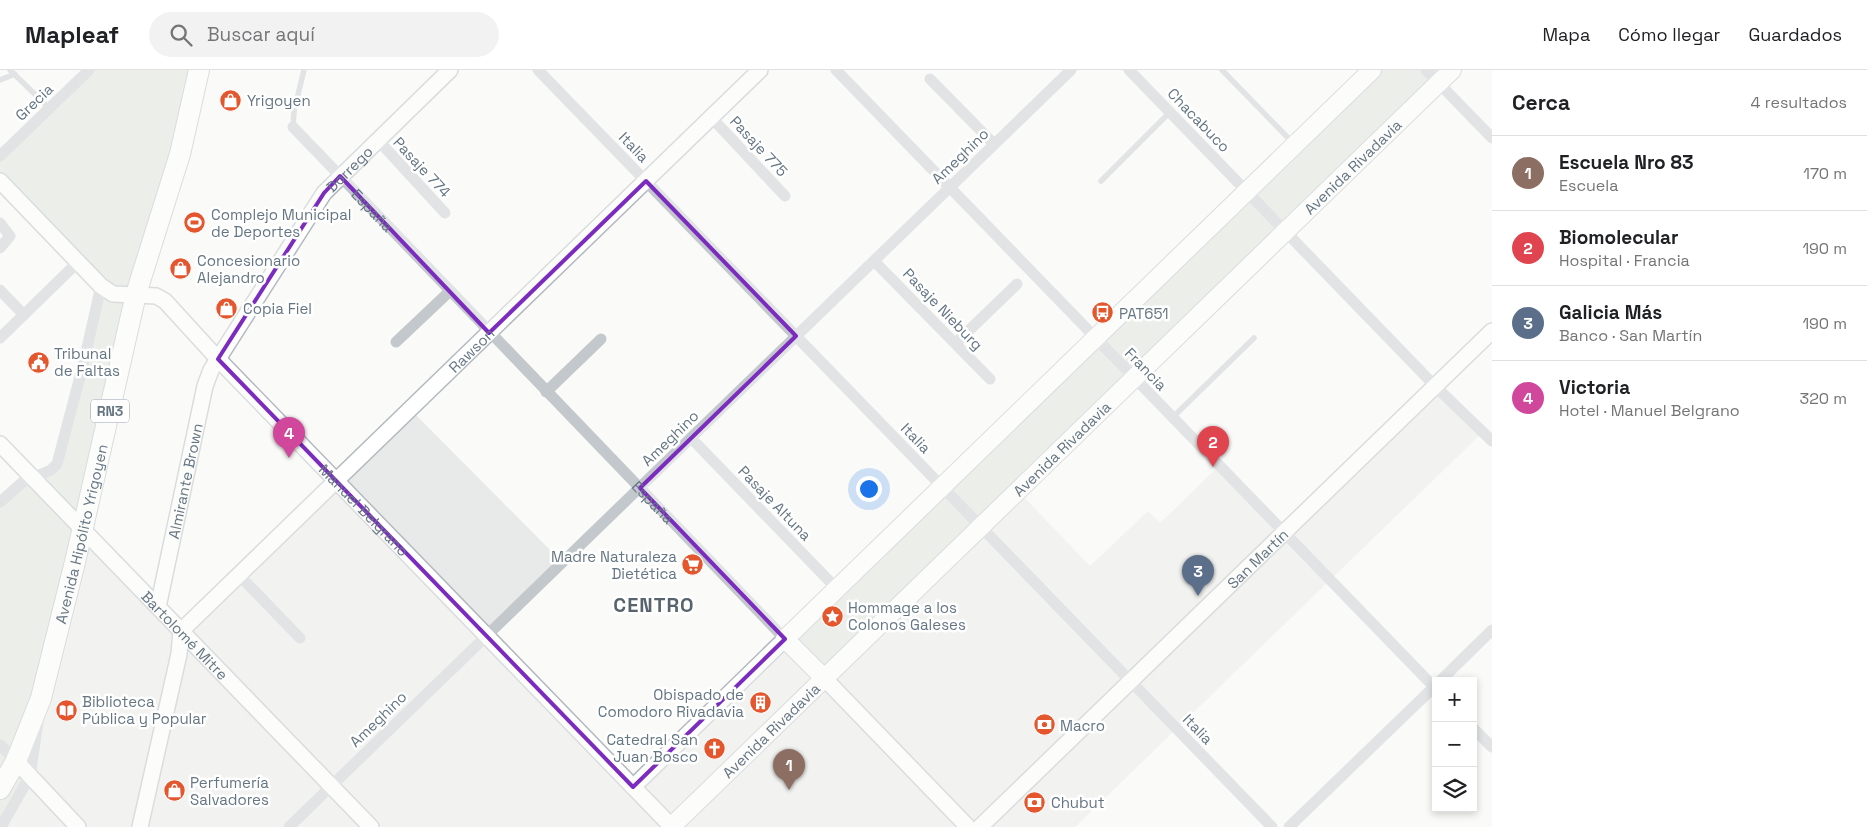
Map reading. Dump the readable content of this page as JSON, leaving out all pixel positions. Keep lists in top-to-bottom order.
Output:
{
  "streets": {
    "highway": ["RN3", "Avenida Hipólito Yrigoyen"],
    "main road": ["Avenida Rivadavia", "España"],
    "street": [
      "Grecia",
      "Chacabuco",
      "Pasaje 775",
      "Italia",
      "Ameghino",
      "Pasaje 774",
      "Dorrego",
      "Pasaje Nieburg",
      "Rawson",
      "Francia",
      "Almirante Brown",
      "Pasaje Altuna",
      "Manuel Belgrano",
      "San Martín",
      "Bartolomé Mitre"
    ]
  },
  "crossings": [
    ["Chacabuco", "Avenida Rivadavia"],
    ["Chacabuco", "San Martín"],
    ["Pasaje 775", "Rawson"],
    ["Italia", "Ameghino"],
    ["Italia", "Avenida Rivadavia"],
    ["Italia", "Rawson"],
    ["Italia", "San Martín"],
    ["Ameghino", "España"],
    ["Ameghino", "Pasaje Nieburg"],
    ["Ameghino", "Francia"],
    ["Ameghino", "Pasaje Altuna"],
    ["Ameghino", "Manuel Belgrano"],
    ["Ameghino", "Bartolomé Mitre"],
    ["Pasaje 774", "Dorrego"],
    ["Avenida Rivadavia", "España"],
    ["Avenida Rivadavia", "Francia"],
    ["Avenida Rivadavia", "Manuel Belgrano"],
    ["Dorrego", "España"],
    ["Dorrego", "Almirante Brown"],
    ["Dorrego", "Manuel Belgrano"],
    ["España", "Rawson"],
    ["Rawson", "Manuel Belgrano"],
    ["Rawson", "Bartolomé Mitre"],
    ["Francia", "San Martín"],
    ["Almirante Brown", "Manuel Belgrano"],
    ["Almirante Brown", "Bartolomé Mitre"],
    ["Manuel Belgrano", "Avenida Hipólito Yrigoyen"],
    ["Avenida Hipólito Yrigoyen", "Bartolomé Mitre"]
  ],
  "districts": ["CENTRO"],
  "places": {
    "shop": [
      "Yrigoyen",
      "Concesionario Alejandro",
      "Copia Fiel",
      "Perfumería Salvadores"
    ],
    "sports": ["Complejo Municipal de Deportes"],
    "bus stop": ["PAT651"],
    "public building": ["Tribunal de Faltas"],
    "supermarket": ["Madre Naturaleza Dietética"],
    "place": ["Hommage a los Colonos Galeses"],
    "building": ["Obispado de Comodoro Rivadavia"],
    "library": ["Biblioteca Pública y Popular"],
    "bank": ["Macro", "Chubut"],
    "church": ["Catedral San Juan Bosco"]
  },
  "page": {
    "header": "Mapleaf",
    "search": "Buscar aquí",
    "nav": ["Mapa", "Cómo llegar", "Guardados"],
    "heading": ["Cerca", "4 resultados"],
    "list": [
      {
        "mark": "1",
        "name": "Escuela Nro 83",
        "note": "Escuela",
        "value": "170 m"
      },
      {
        "mark": "2",
        "name": "Biomolecular",
        "note": "Hospital · Francia",
        "value": "190 m"
      },
      {
        "mark": "3",
        "name": "Galicia Más",
        "note": "Banco · San Martín",
        "value": "190 m"
      },
      {
        "mark": "4",
        "name": "Victoria",
        "note": "Hotel · Manuel Belgrano",
        "value": "320 m"
      }
    ],
    "pins": [
      "4",
      "2",
      "3",
      "1"
    ],
    "map_buttons": ["+", "−"]
  }
}
